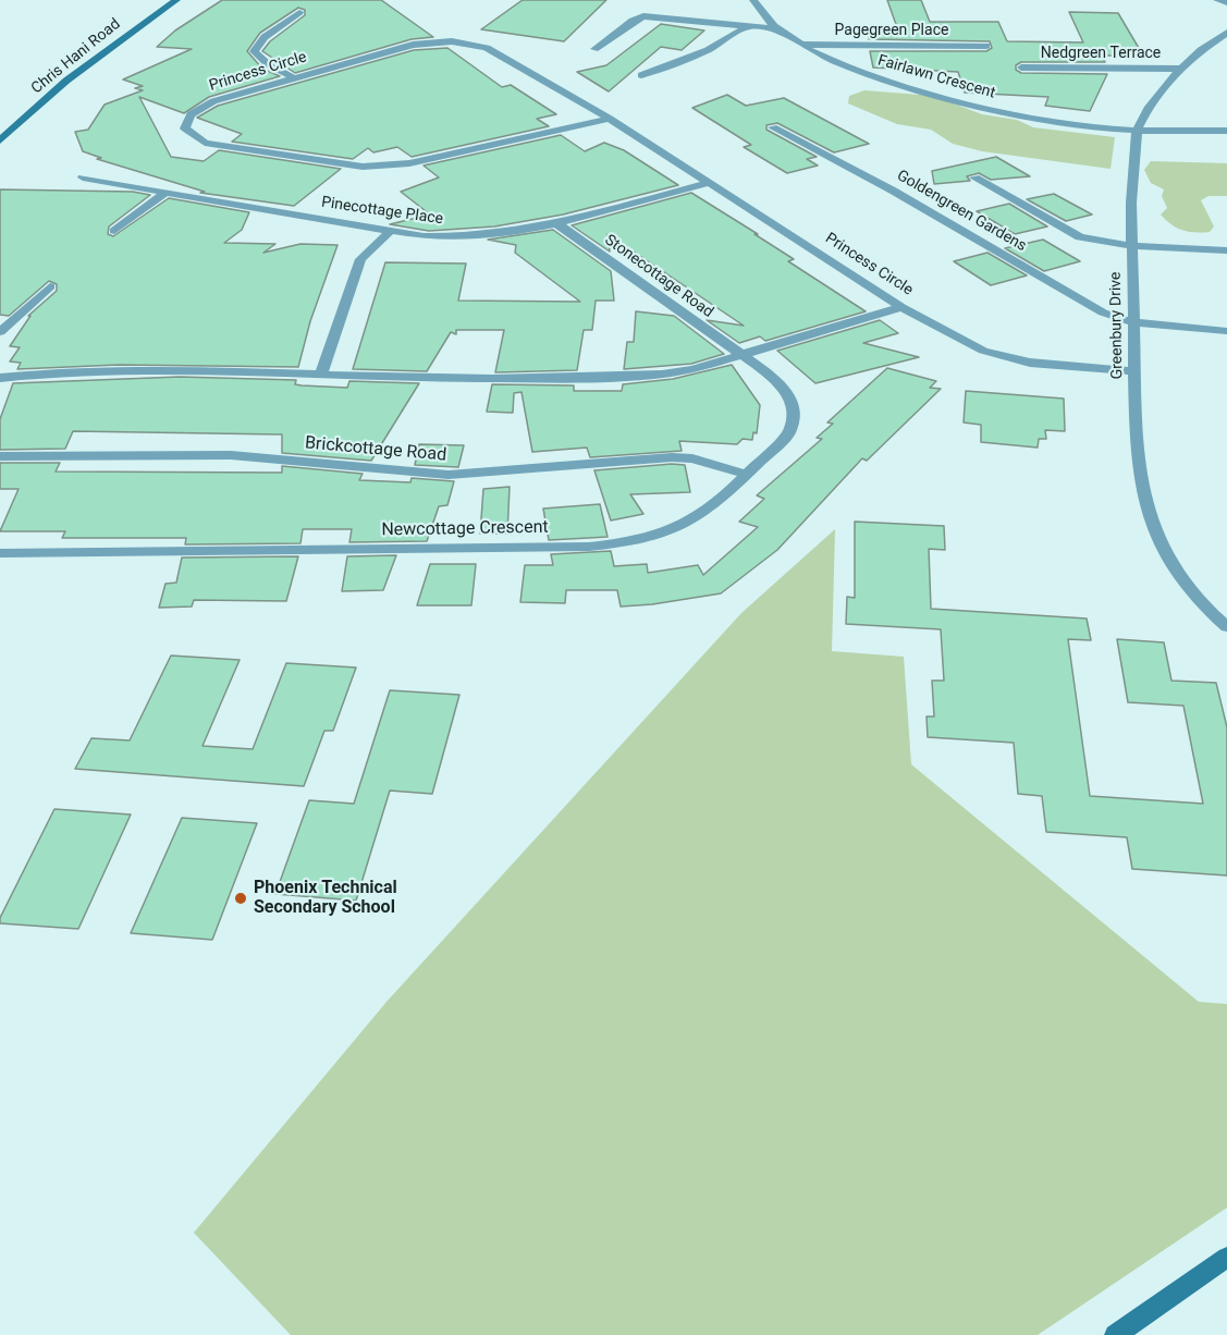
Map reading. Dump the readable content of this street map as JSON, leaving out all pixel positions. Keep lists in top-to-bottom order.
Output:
{
  "streets": {
    "main road": ["Chris Hani Road"],
    "street": [
      "Pagegreen Place",
      "Nedgreen Terrace",
      "Princess Circle",
      "Fairlawn Crescent",
      "Pinecottage Place",
      "Goldengreen Gardens",
      "Stonecottage Road",
      "Greenbury Drive",
      "Brickcottage Road",
      "Newcottage Crescent"
    ]
  },
  "crossings": [
    ["Pagegreen Place", "Fairlawn Crescent"],
    ["Nedgreen Terrace", "Greenbury Drive"],
    ["Princess Circle", "Pinecottage Place"],
    ["Princess Circle", "Greenbury Drive"],
    ["Fairlawn Crescent", "Greenbury Drive"],
    ["Pinecottage Place", "Stonecottage Road"],
    ["Goldengreen Gardens", "Greenbury Drive"],
    ["Stonecottage Road", "Newcottage Crescent"],
    ["Brickcottage Road", "Newcottage Crescent"]
  ],
  "places": ["Phoenix Technical Secondary School"]
}
